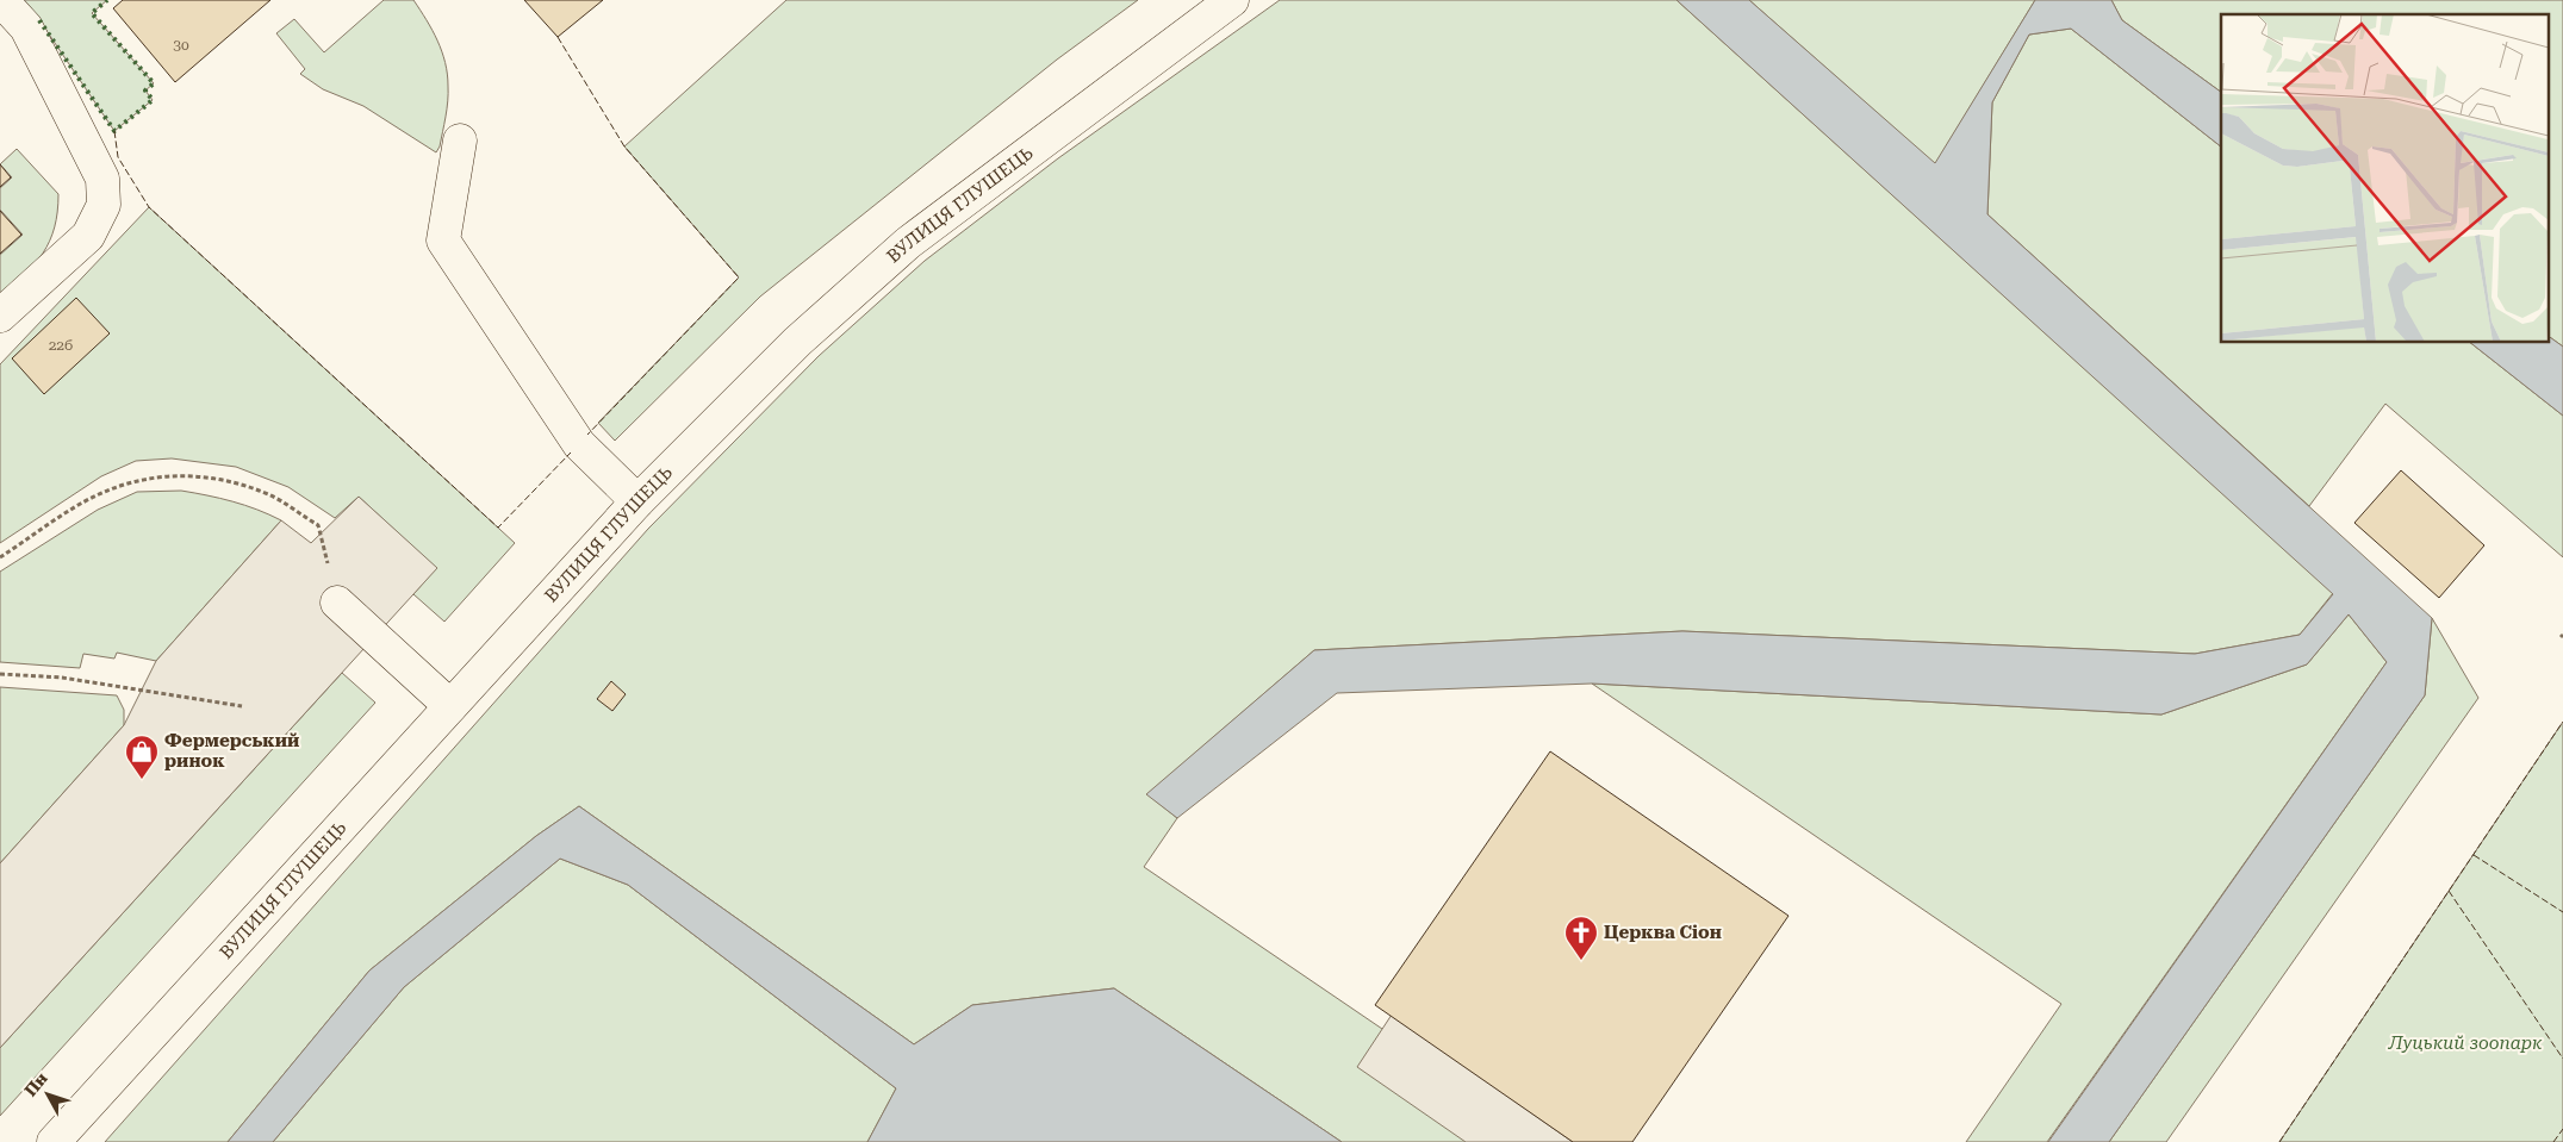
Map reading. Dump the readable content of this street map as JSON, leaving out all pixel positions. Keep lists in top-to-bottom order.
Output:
{
  "streets": {
    "street": ["ВУЛИЦЯ ГЛУШЕЦЬ"]
  },
  "parks": ["Луцький зоопарк"],
  "places": {
    "shop": ["Фермерський ринок"],
    "church": ["Церква Сіон"]
  },
  "house_numbers": ["30", "22б"],
  "north": "top left"
}
